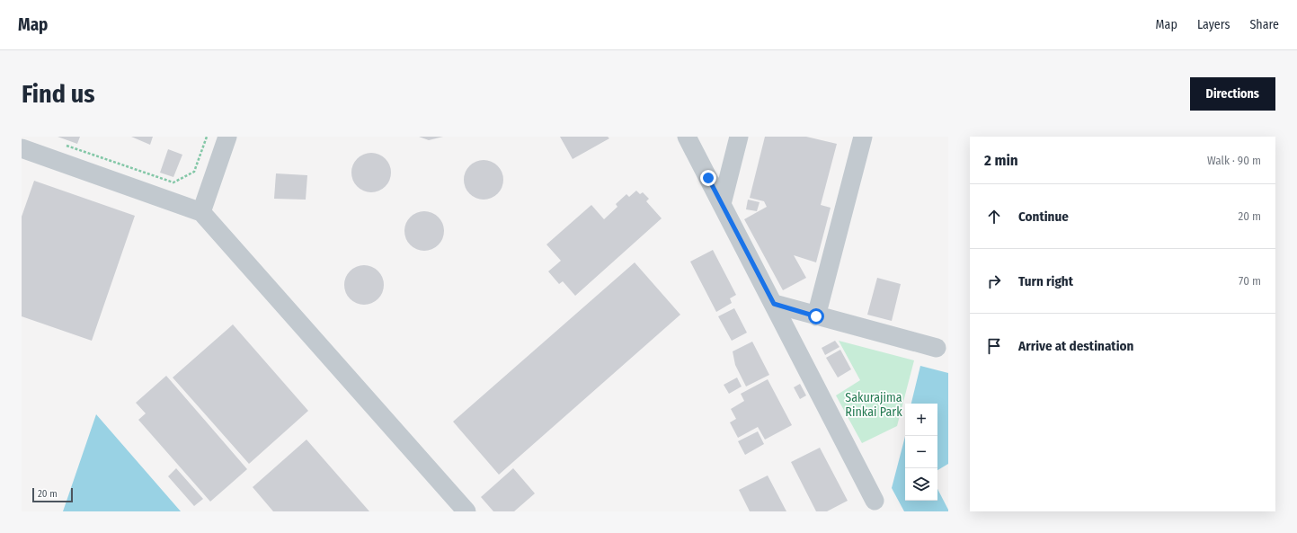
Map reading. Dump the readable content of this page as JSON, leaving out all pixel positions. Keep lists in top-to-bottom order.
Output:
{
  "parks": ["Sakurajima Rinkai Park"],
  "scale_bar": "20 m",
  "page": {
    "header": "Map",
    "nav": ["Map", "Layers", "Share"],
    "buttons": "Directions",
    "title": "Find us",
    "heading": ["2 min", "Walk · 90 m"],
    "list": [
      ["Continue", "20 m"],
      ["Turn right", "70 m"],
      "Arrive at destination"
    ],
    "map_buttons": ["+", "−"],
    "scale": "20 m"
  }
}
